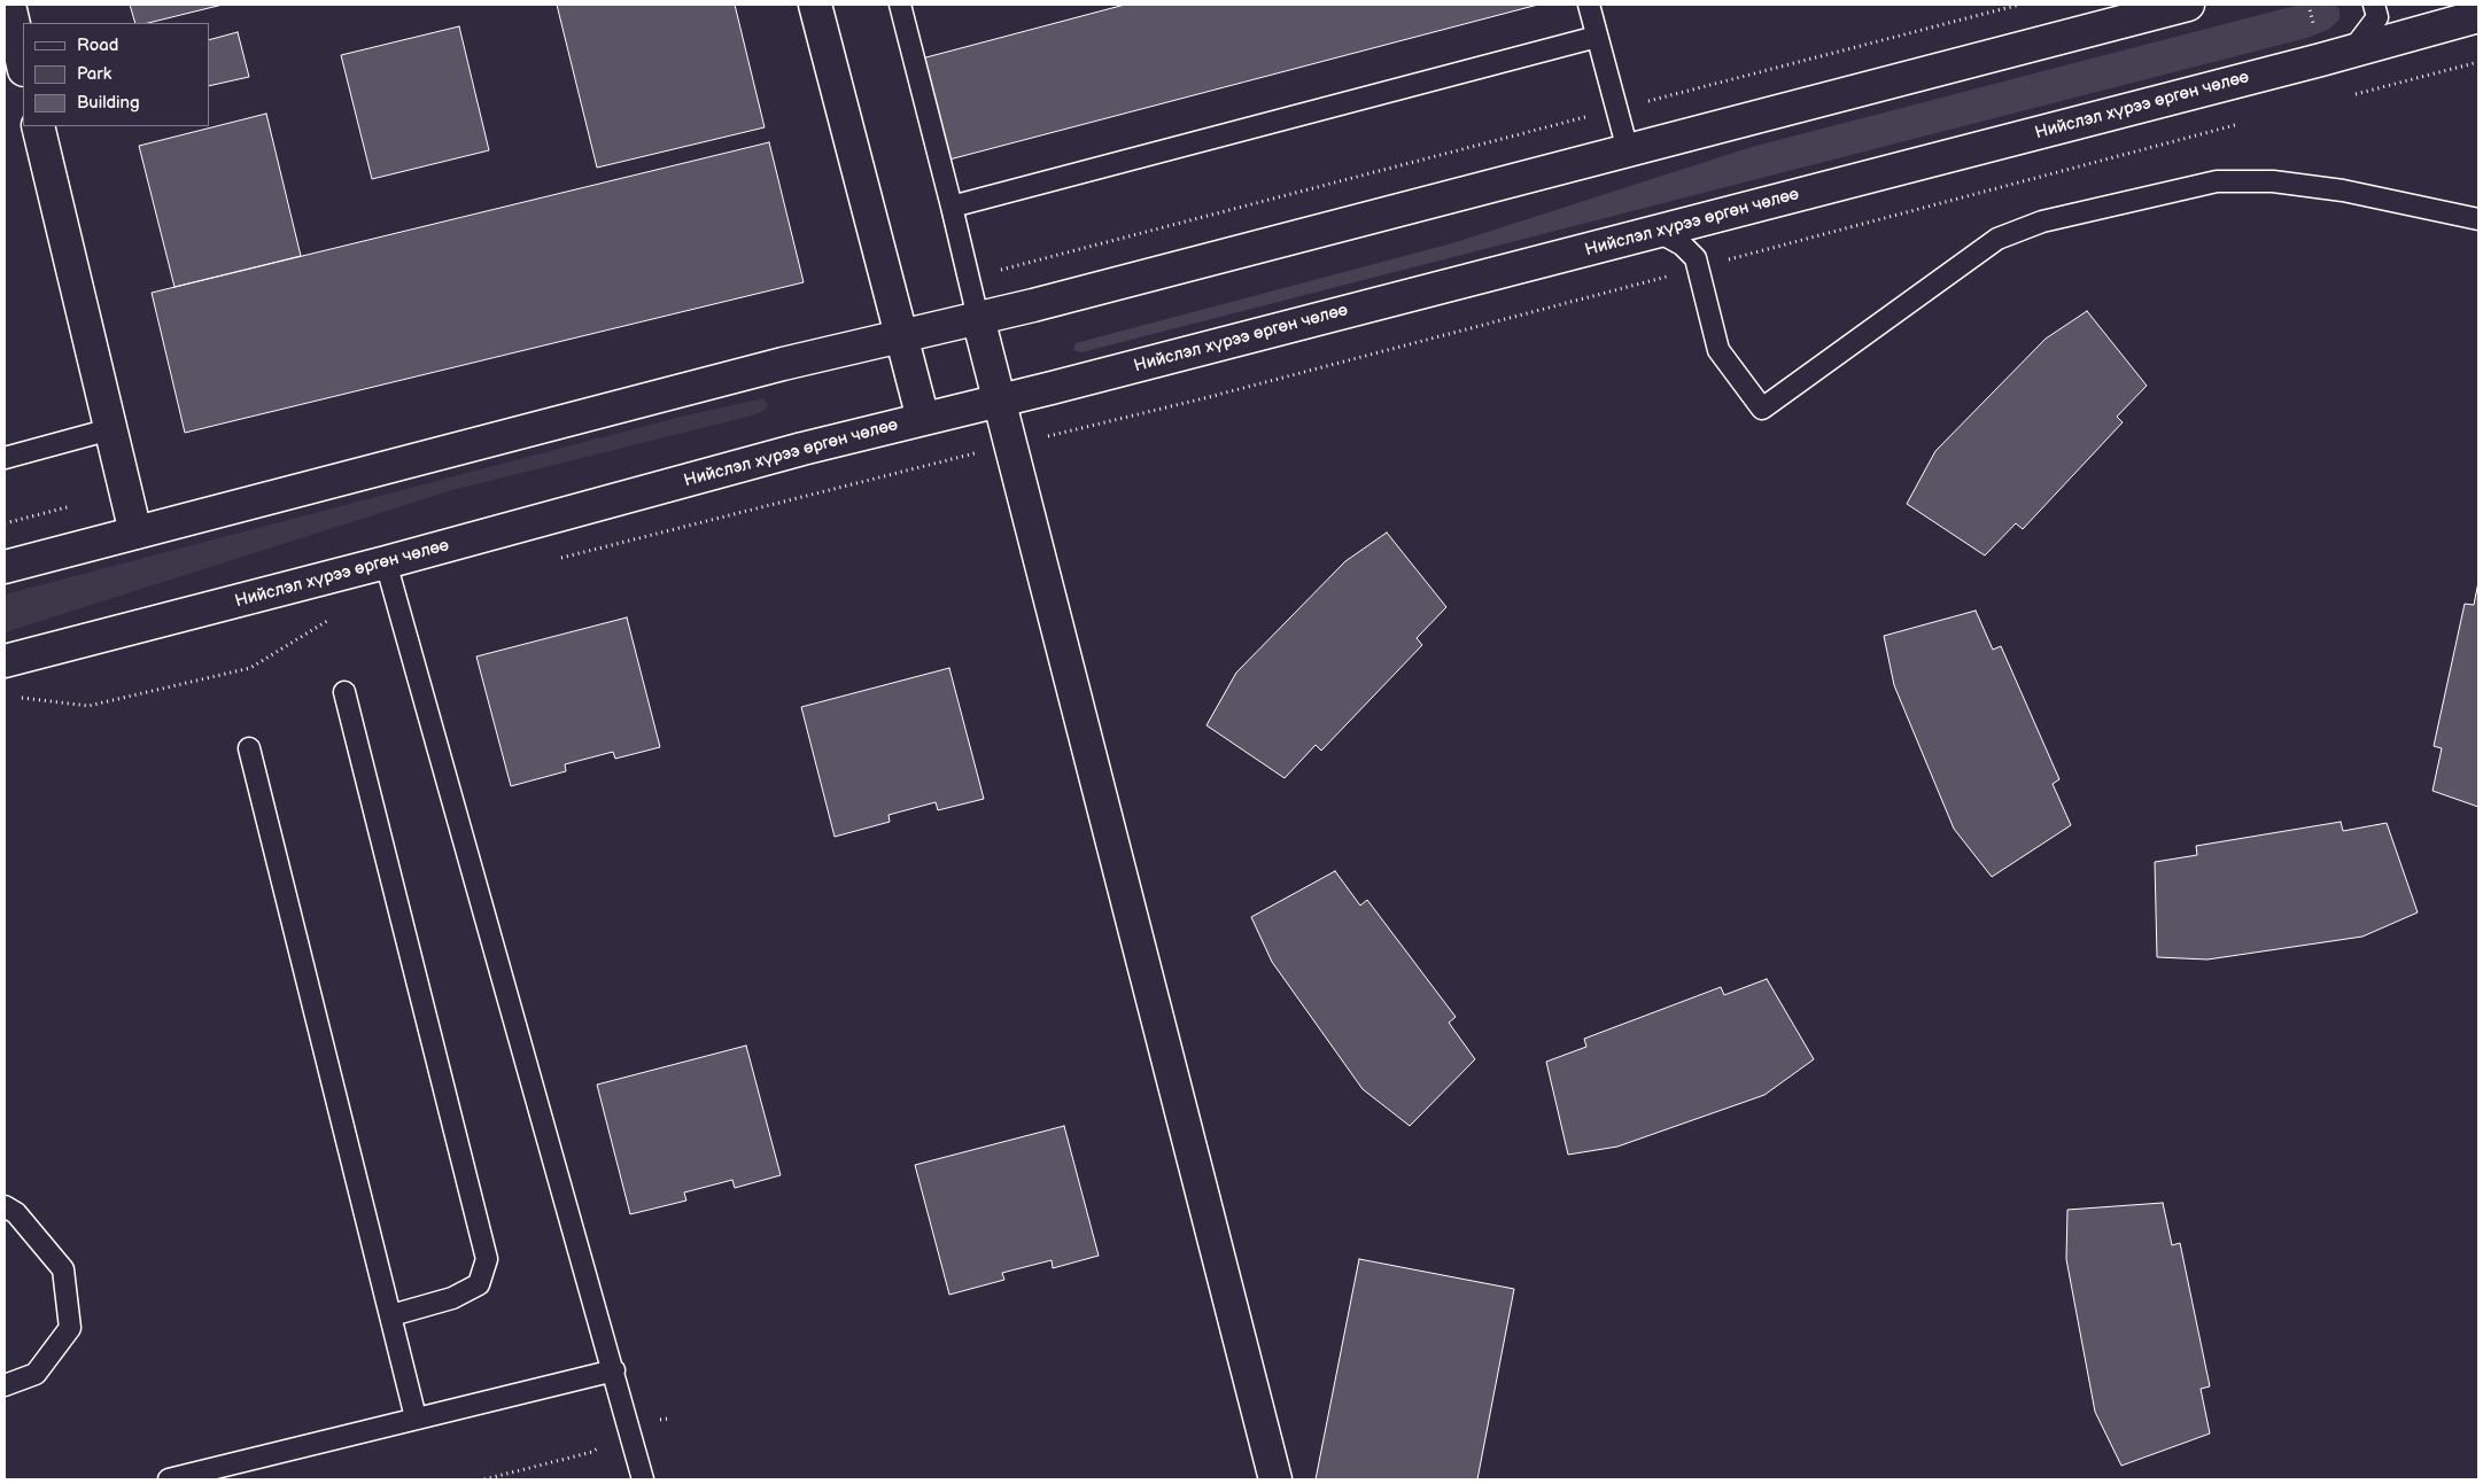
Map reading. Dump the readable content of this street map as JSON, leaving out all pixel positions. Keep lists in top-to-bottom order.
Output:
{
  "streets": {
    "main road": ["Нийслэл хүрээ өргөн чөлөө"]
  },
  "legend": ["Road", "Park", "Building"]
}
